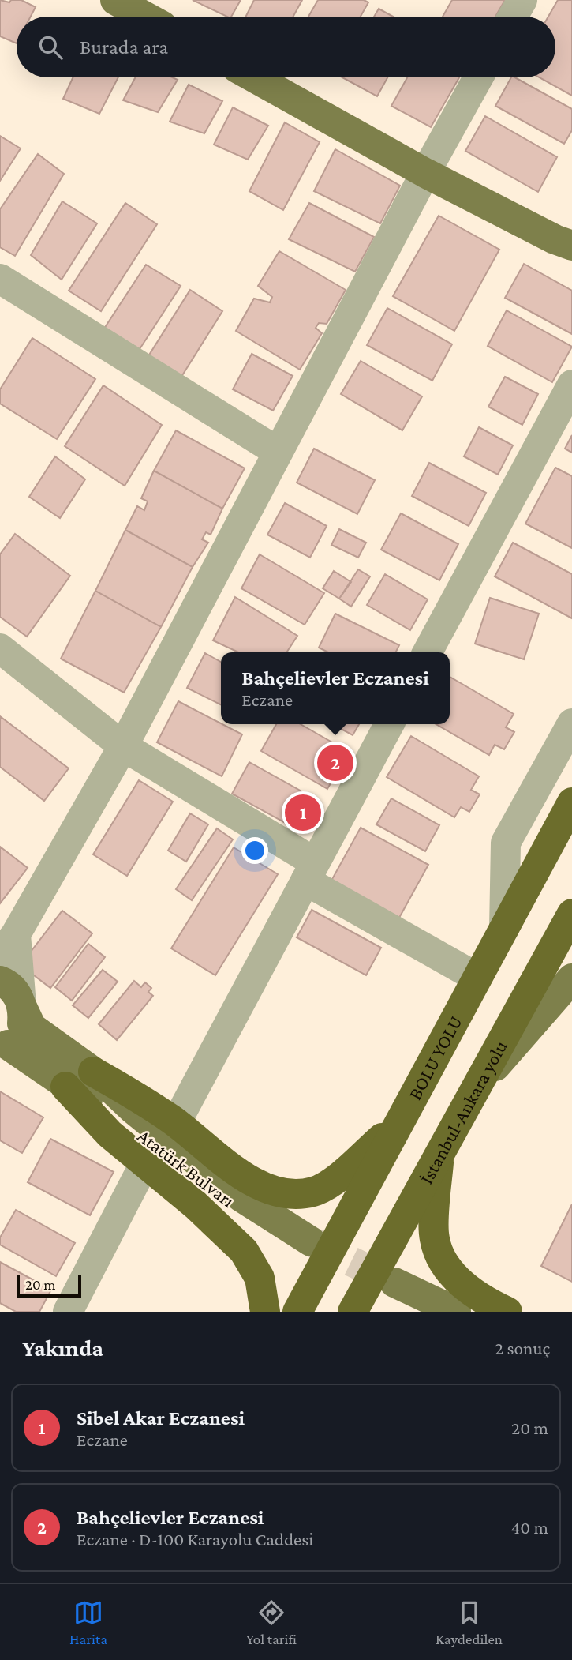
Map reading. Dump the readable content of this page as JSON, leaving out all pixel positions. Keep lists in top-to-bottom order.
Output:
{
  "streets": {
    "highway": ["BOLU YOLU", "İstanbul-Ankara yolu"],
    "main road": ["Atatürk Bulvarı"]
  },
  "scale_bar": "20 m",
  "page": {
    "search": "Burada ara",
    "popup": ["Bahçelievler Eczanesi", "Eczane"],
    "pins": ["2", "1"],
    "scale": "20 m",
    "heading": ["Yakında", "2 sonuç"],
    "list": [
      {
        "mark": "1",
        "name": "Sibel Akar Eczanesi",
        "note": "Eczane",
        "value": "20 m"
      },
      {
        "mark": "2",
        "name": "Bahçelievler Eczanesi",
        "note": "Eczane · D-100 Karayolu Caddesi",
        "value": "40 m"
      }
    ],
    "nav": ["Harita", "Yol tarifi", "Kaydedilen"]
  }
}
